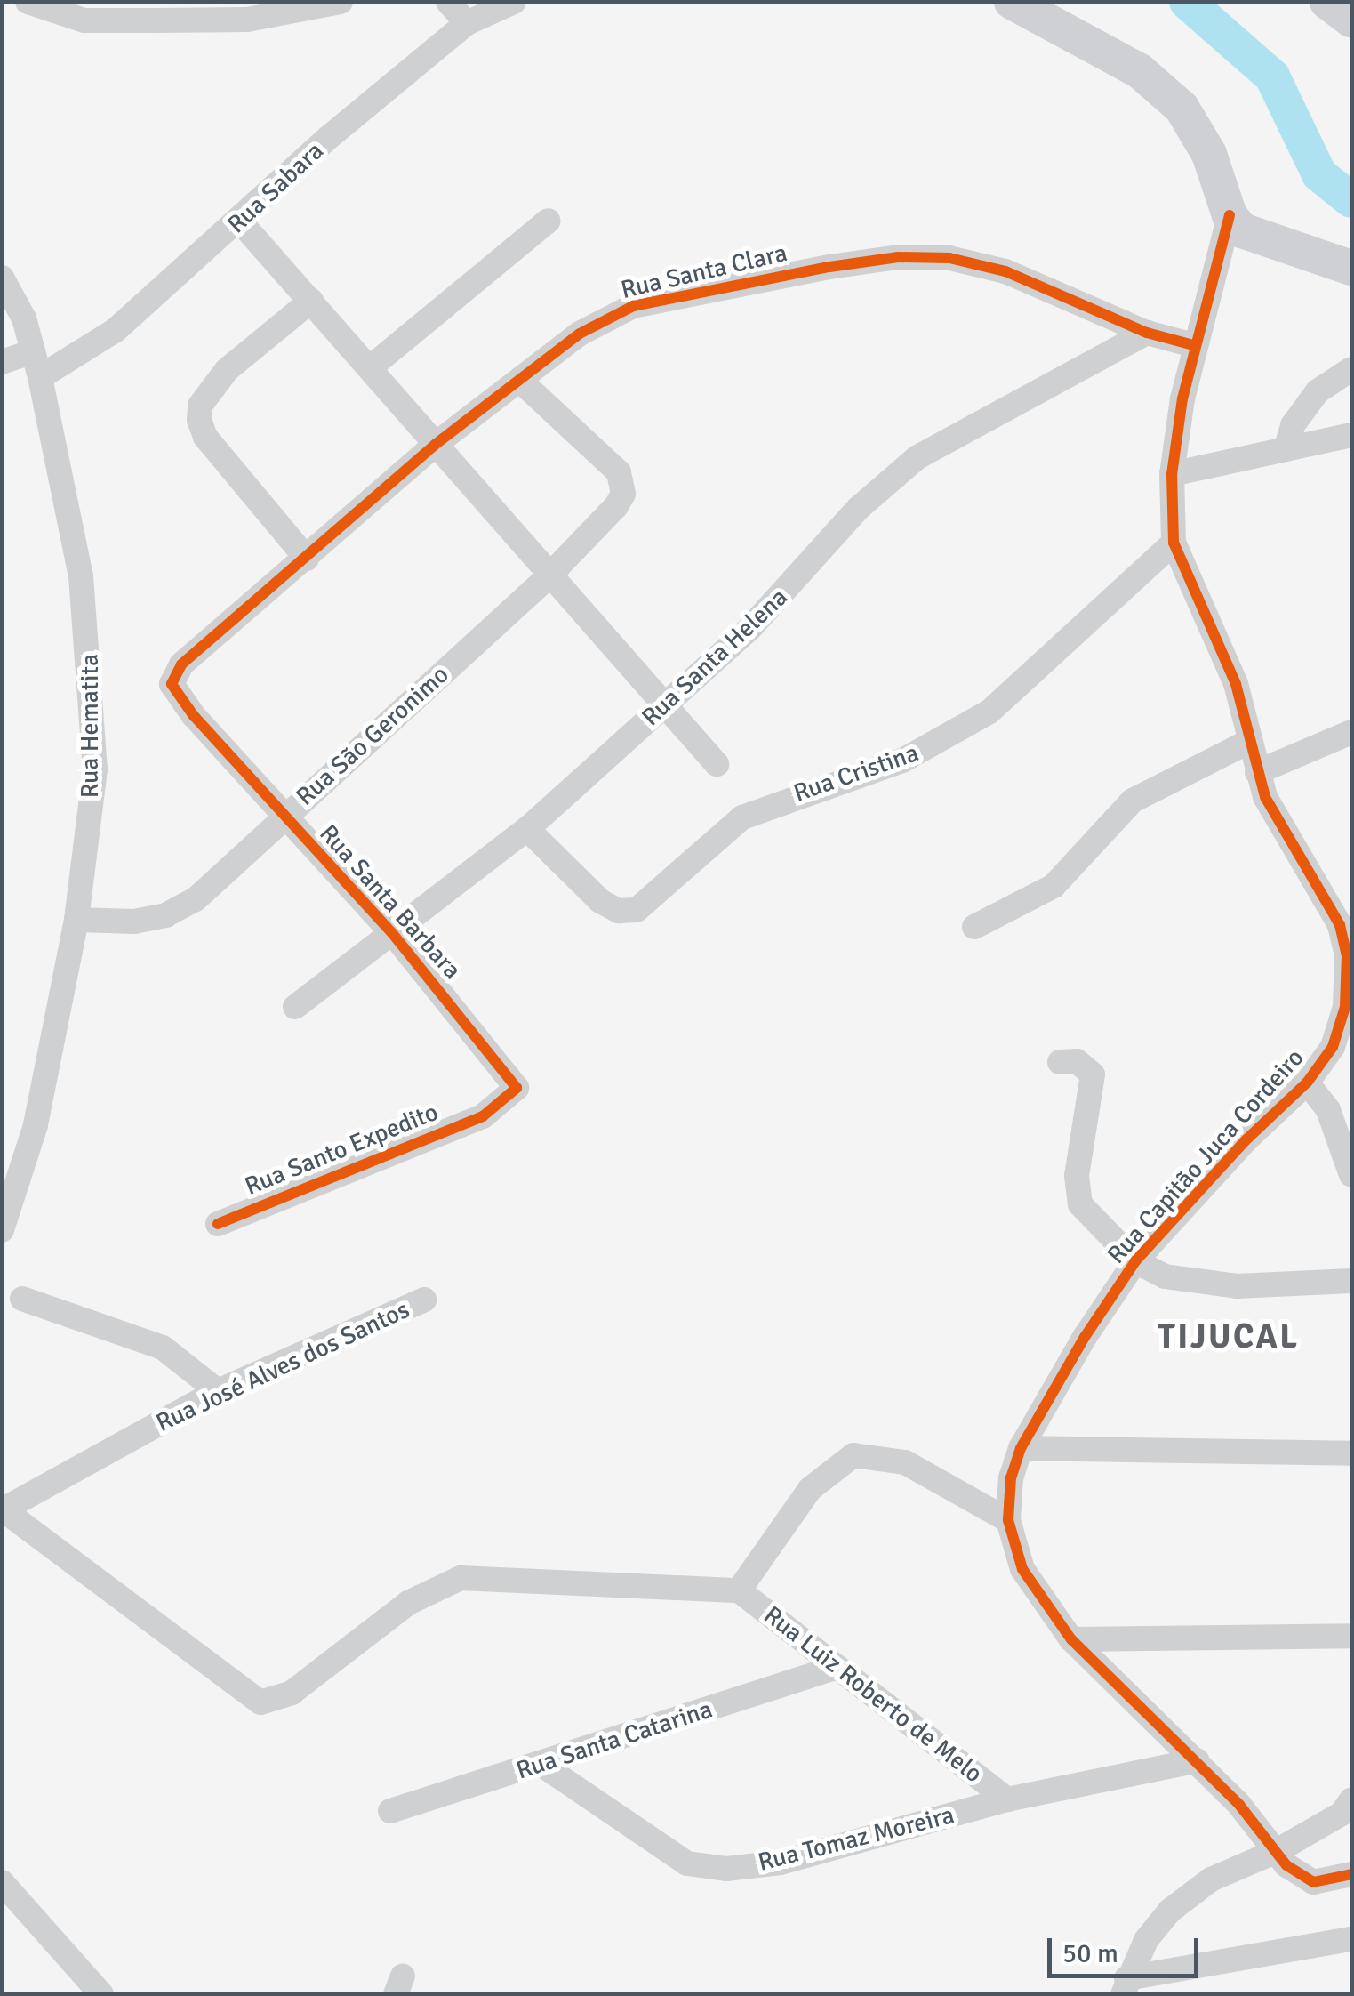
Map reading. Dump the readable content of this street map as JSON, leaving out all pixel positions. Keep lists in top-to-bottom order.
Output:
{
  "streets": {
    "street": [
      "Rua Sabara",
      "Rua Santa Clara",
      "Rua Santa Helena",
      "Rua Hematita",
      "Rua São Geronimo",
      "Rua Cristina",
      "Rua Santa Barbara",
      "Rua Santo Expedito",
      "Rua Capitão Juca Cordeiro",
      "Rua José Alves dos Santos",
      "Rua Luiz Roberto de Melo",
      "Rua Santa Catarina",
      "Rua Tomaz Moreira"
    ]
  },
  "crossings": [
    ["Rua Sabara", "Rua Hematita"],
    ["Rua Santa Clara", "Rua Santa Helena"],
    ["Rua Santa Clara", "Rua São Geronimo"],
    ["Rua Santa Clara", "Rua Santa Barbara"],
    ["Rua Santa Clara", "Rua Capitão Juca Cordeiro"],
    ["Rua Santa Helena", "Rua Cristina"],
    ["Rua Santa Helena", "Rua Santa Barbara"],
    ["Rua Hematita", "Rua São Geronimo"],
    ["Rua São Geronimo", "Rua Santa Barbara"],
    ["Rua Cristina", "Rua Capitão Juca Cordeiro"],
    ["Rua Santa Barbara", "Rua Santo Expedito"],
    ["Rua Capitão Juca Cordeiro", "Rua Tomaz Moreira"],
    ["Rua Luiz Roberto de Melo", "Rua Santa Catarina"],
    ["Rua Luiz Roberto de Melo", "Rua Tomaz Moreira"],
    ["Rua Santa Catarina", "Rua Tomaz Moreira"]
  ],
  "districts": ["TIJUCAL"],
  "scale_bar": "50 m"
}
